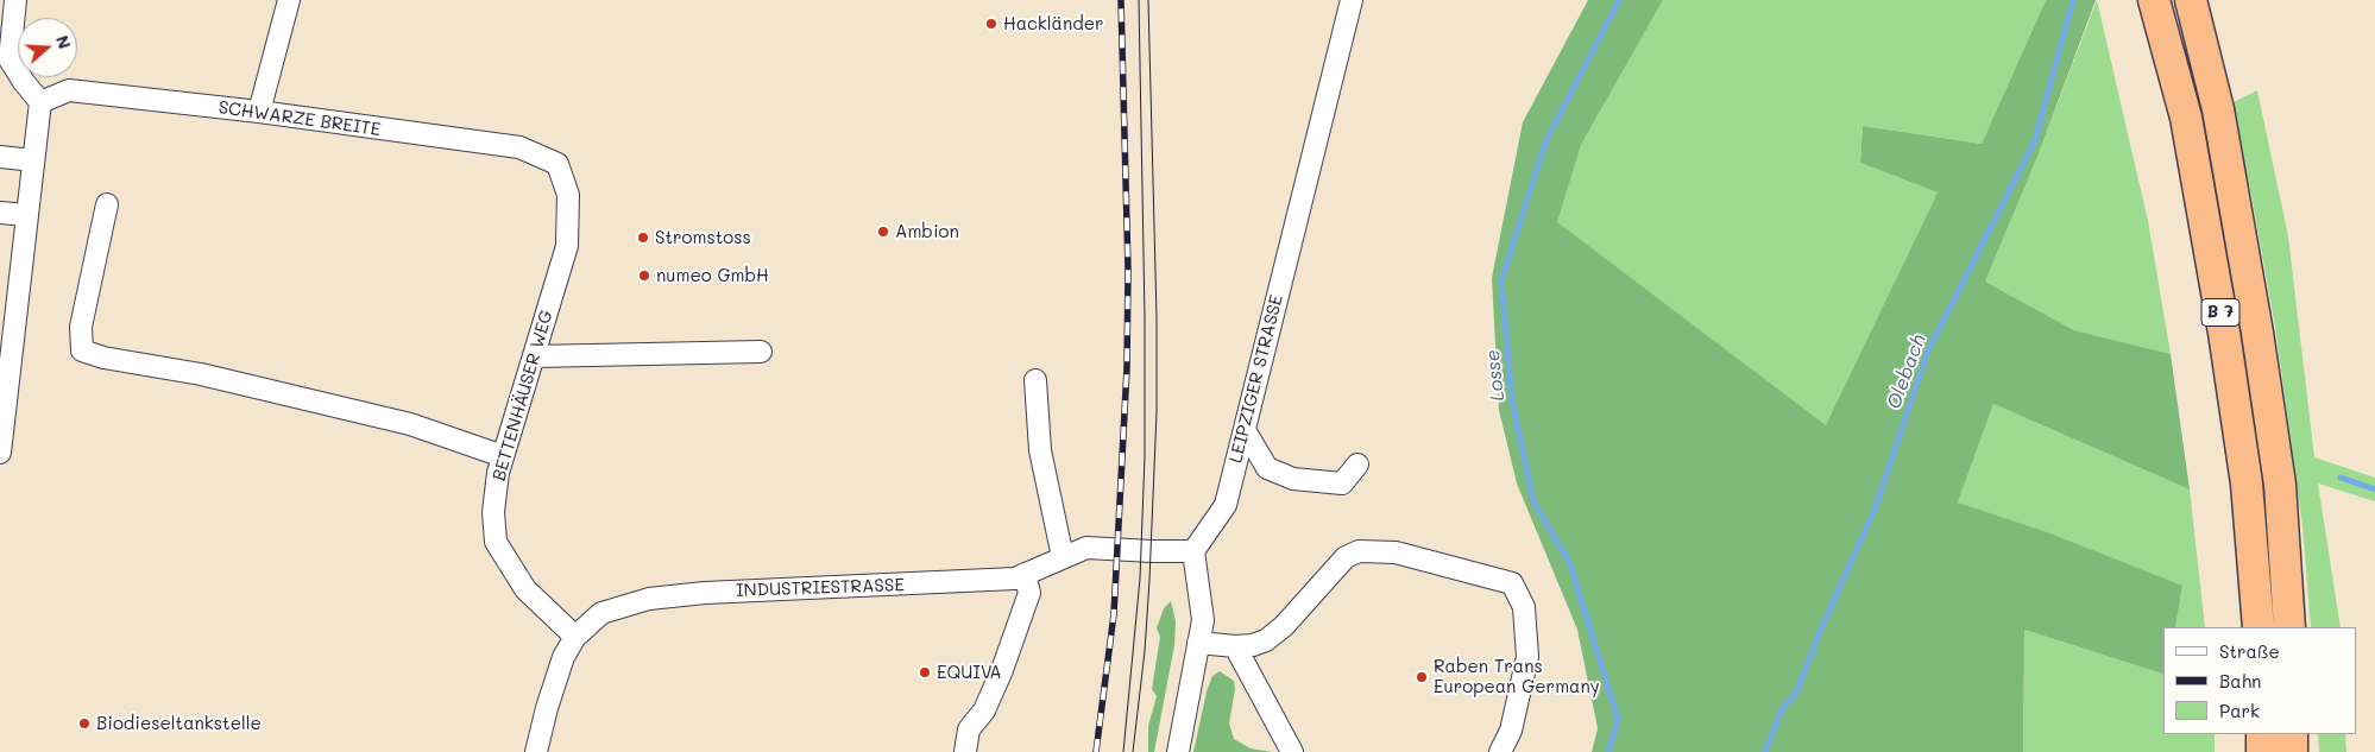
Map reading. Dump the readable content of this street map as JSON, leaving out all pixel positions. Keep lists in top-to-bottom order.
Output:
{
  "streets": {
    "highway": ["B 7"],
    "street": [
      "SCHWARZE BREITE",
      "LEIPZIGER STRASSE",
      "BETTENHÄUSER WEG",
      "INDUSTRIESTRASSE"
    ]
  },
  "crossings": [
    ["SCHWARZE BREITE", "BETTENHÄUSER WEG"],
    ["LEIPZIGER STRASSE", "INDUSTRIESTRASSE"],
    ["BETTENHÄUSER WEG", "INDUSTRIESTRASSE"]
  ],
  "water": ["Olebach", "Losse"],
  "places": [
    "Hackländer",
    "Ambion",
    "Stromstoss",
    "numeo GmbH",
    "EQUIVA",
    "Raben Trans European Germany",
    "Biodieseltankstelle"
  ],
  "legend": ["Straße", "Bahn", "Park"],
  "north": "right"
}
